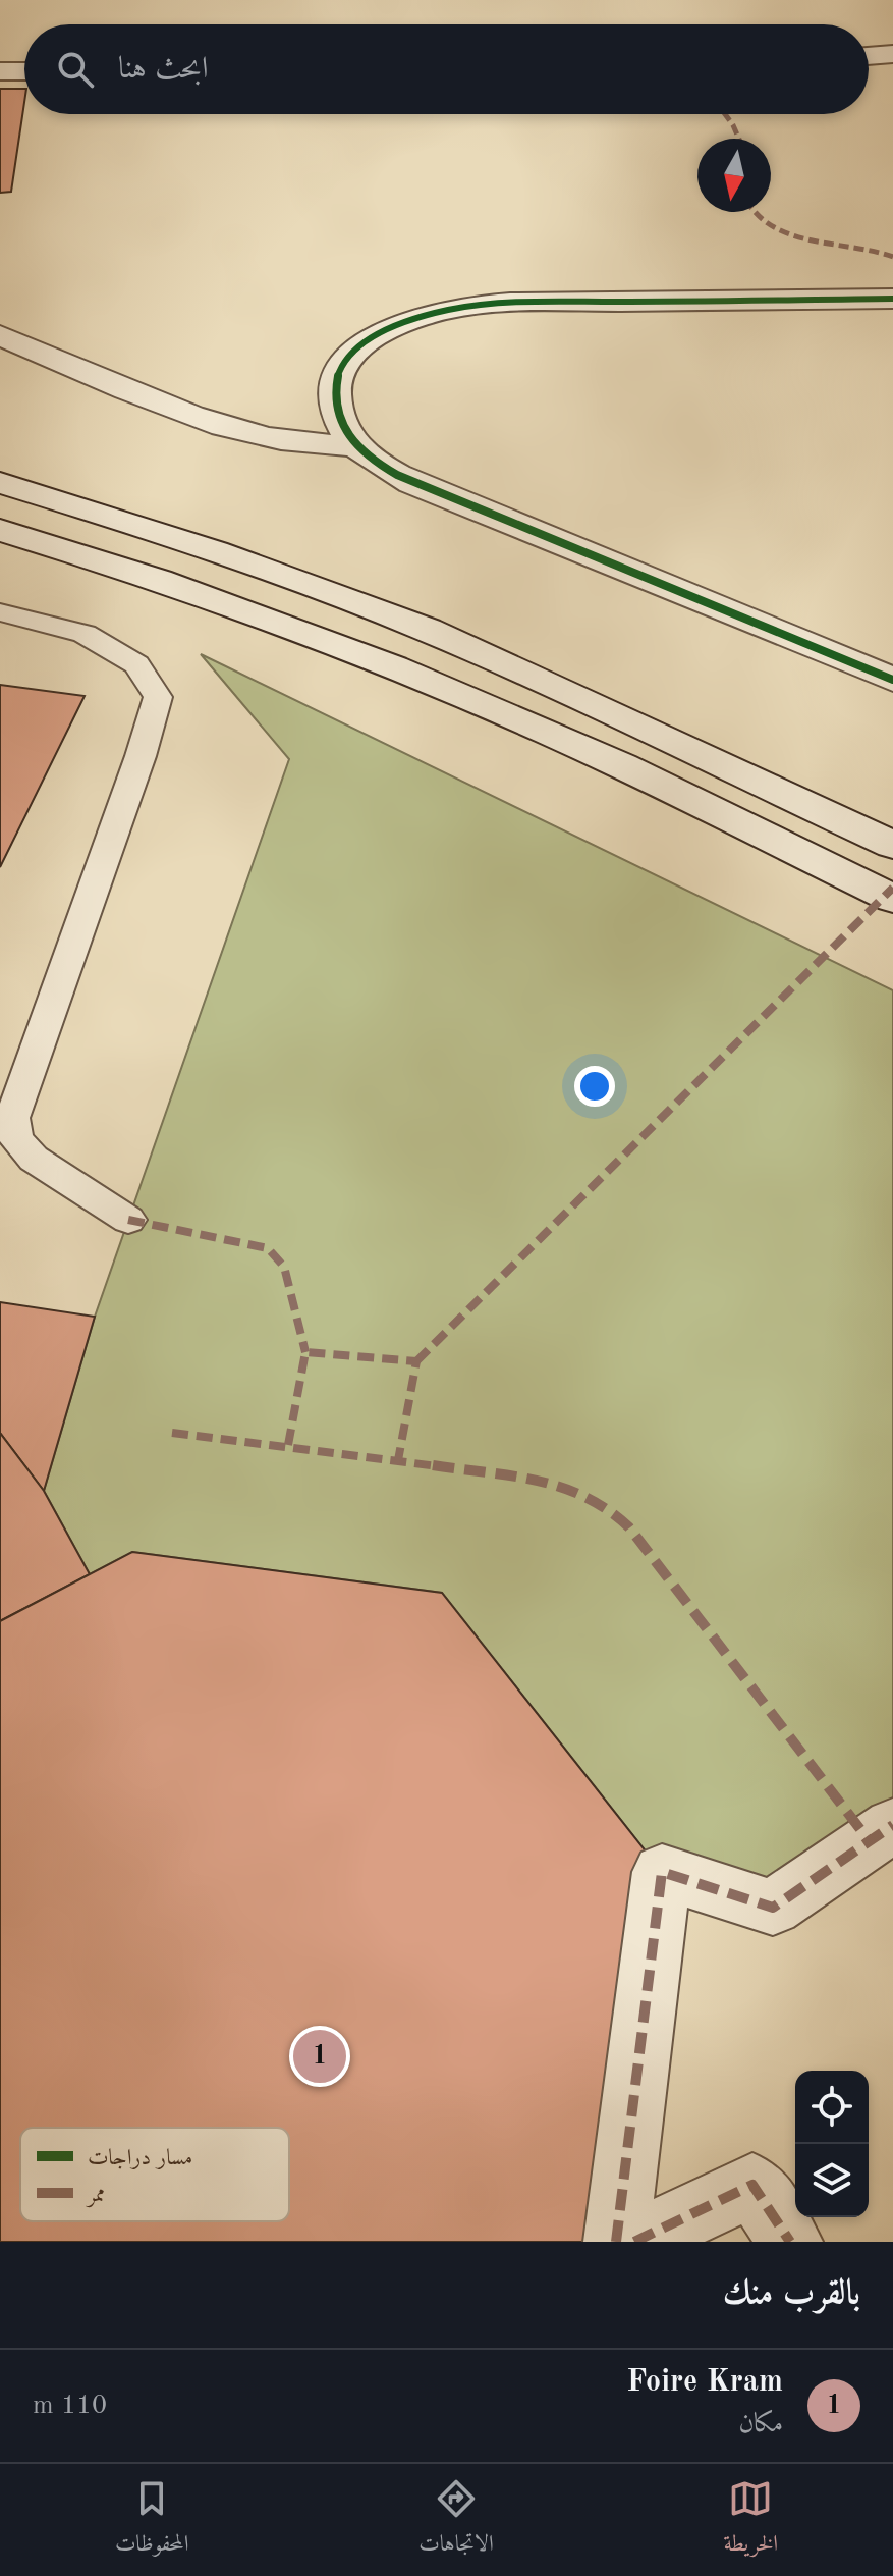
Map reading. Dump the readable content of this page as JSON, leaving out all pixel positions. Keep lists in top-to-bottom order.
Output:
{
  "legend": ["مسار دراجات", "ممر"],
  "north": "bottom",
  "page": {
    "search": "ابحث هنا",
    "pins": "1",
    "heading": "بالقرب منك",
    "list": [
      {
        "mark": "1",
        "name": "Foire Kram",
        "note": "مكان",
        "value": "110 m"
      }
    ],
    "nav": ["الخريطة", "الاتجاهات", "المحفوظات"]
  }
}
